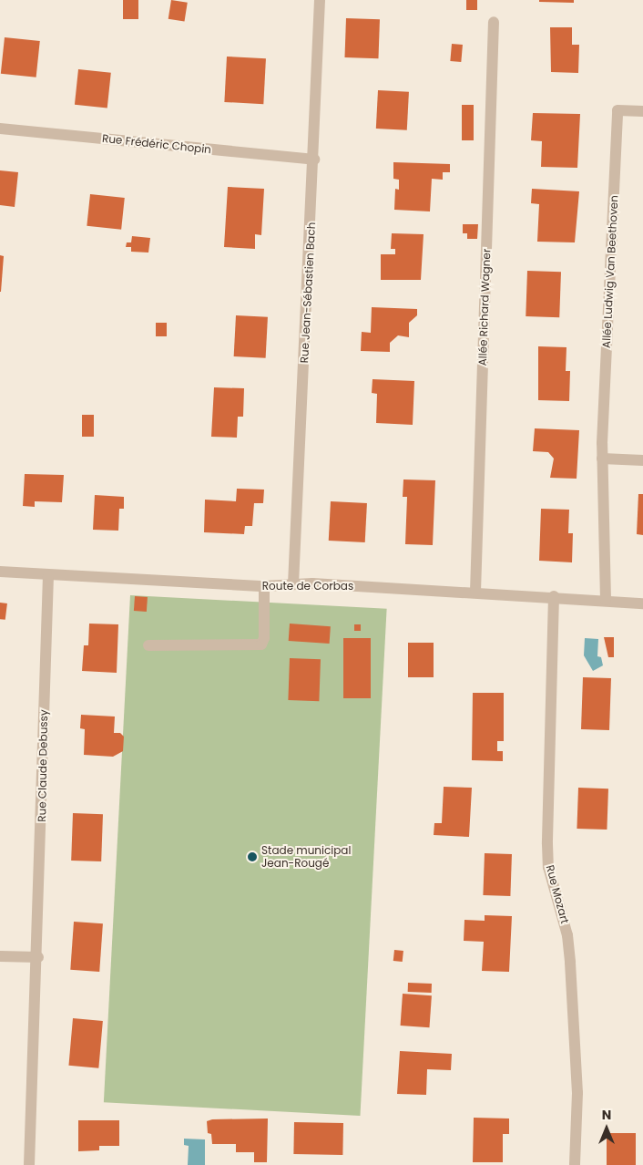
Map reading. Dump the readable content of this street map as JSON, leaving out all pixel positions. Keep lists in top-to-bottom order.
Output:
{
  "streets": {
    "street": [
      "Rue Frédéric Chopin",
      "Allée Ludwig Van Beethoven",
      "Rue Jean-Sébastien Bach",
      "Allée Richard Wagner",
      "Route de Corbas",
      "Rue Claude Debussy",
      "Rue Mozart"
    ]
  },
  "crossings": [
    ["Rue Frédéric Chopin", "Rue Jean-Sébastien Bach"],
    ["Allée Ludwig Van Beethoven", "Route de Corbas"],
    ["Rue Jean-Sébastien Bach", "Route de Corbas"],
    ["Allée Richard Wagner", "Route de Corbas"],
    ["Route de Corbas", "Rue Claude Debussy"],
    ["Route de Corbas", "Rue Mozart"]
  ],
  "places": ["Stade municipal Jean-Rougé"],
  "north": "top"
}
